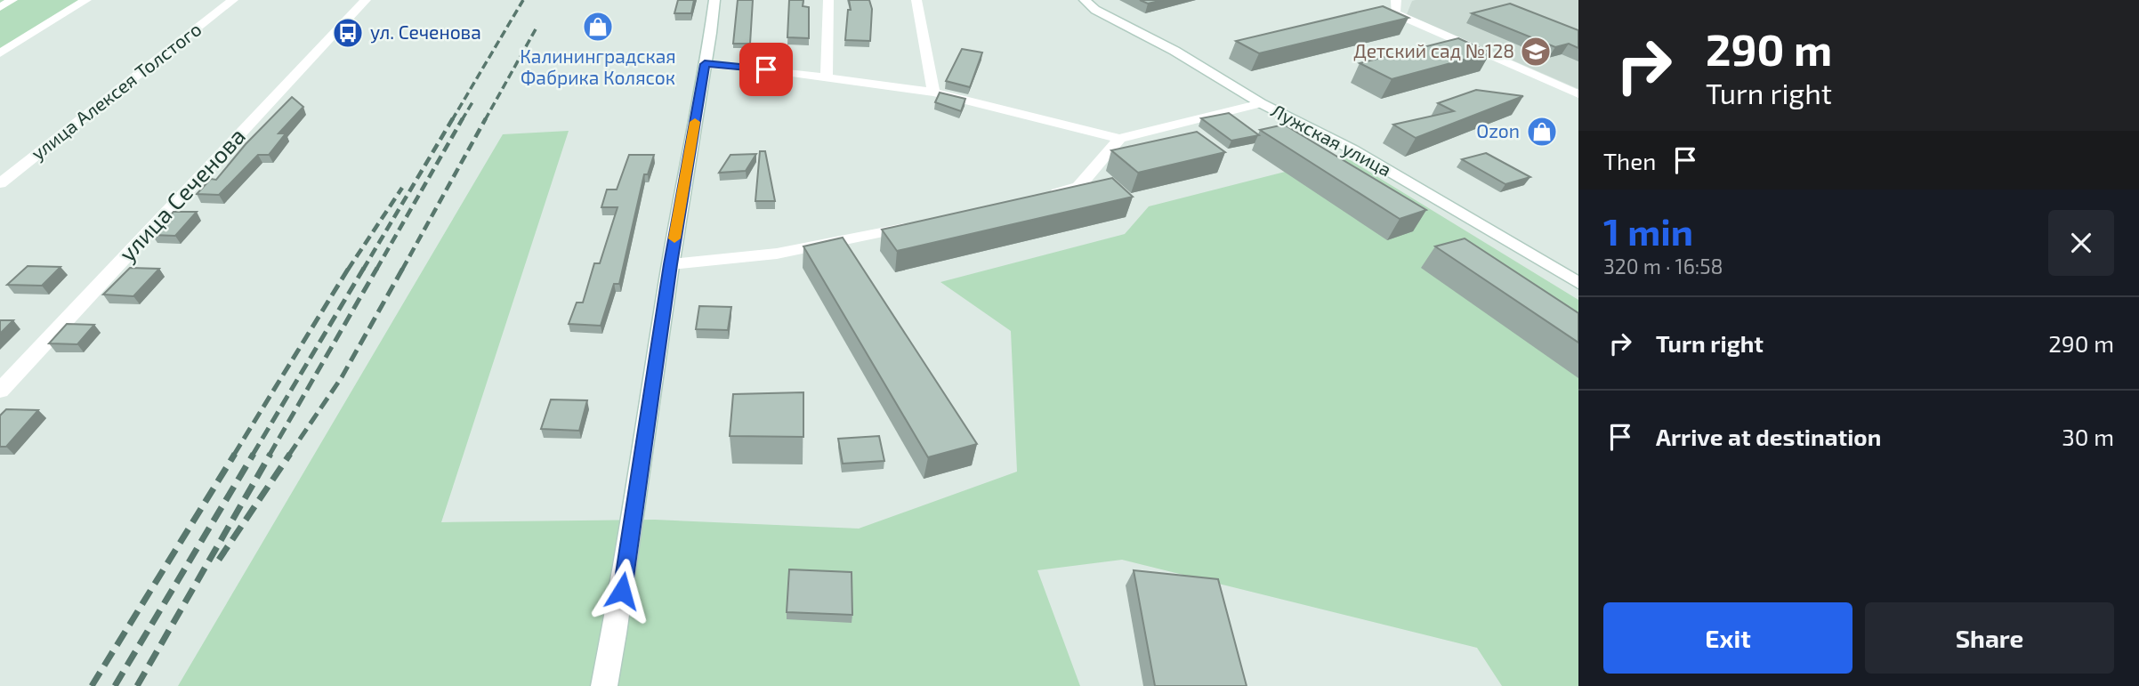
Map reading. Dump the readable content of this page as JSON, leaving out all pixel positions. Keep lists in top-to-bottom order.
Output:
{
  "streets": {
    "street": ["улица Алексея Толстого", "Лужская улица", "улица Сеченова"]
  },
  "places": {
    "shop": ["Калининградская Фабрика Колясок", "Ozon"],
    "bus stop": ["ул. Сеченова"],
    "school or university": ["Детский сад №128"]
  },
  "page": {
    "turn": ["290 m", "Turn right"],
    "then": "Then",
    "heading": ["1 min", "320 m · 16:58"],
    "list": [
      {
        "name": "Turn right",
        "value": "290 m"
      },
      {
        "name": "Arrive at destination",
        "value": "30 m"
      }
    ],
    "buttons": ["Exit", "Share"]
  }
}
